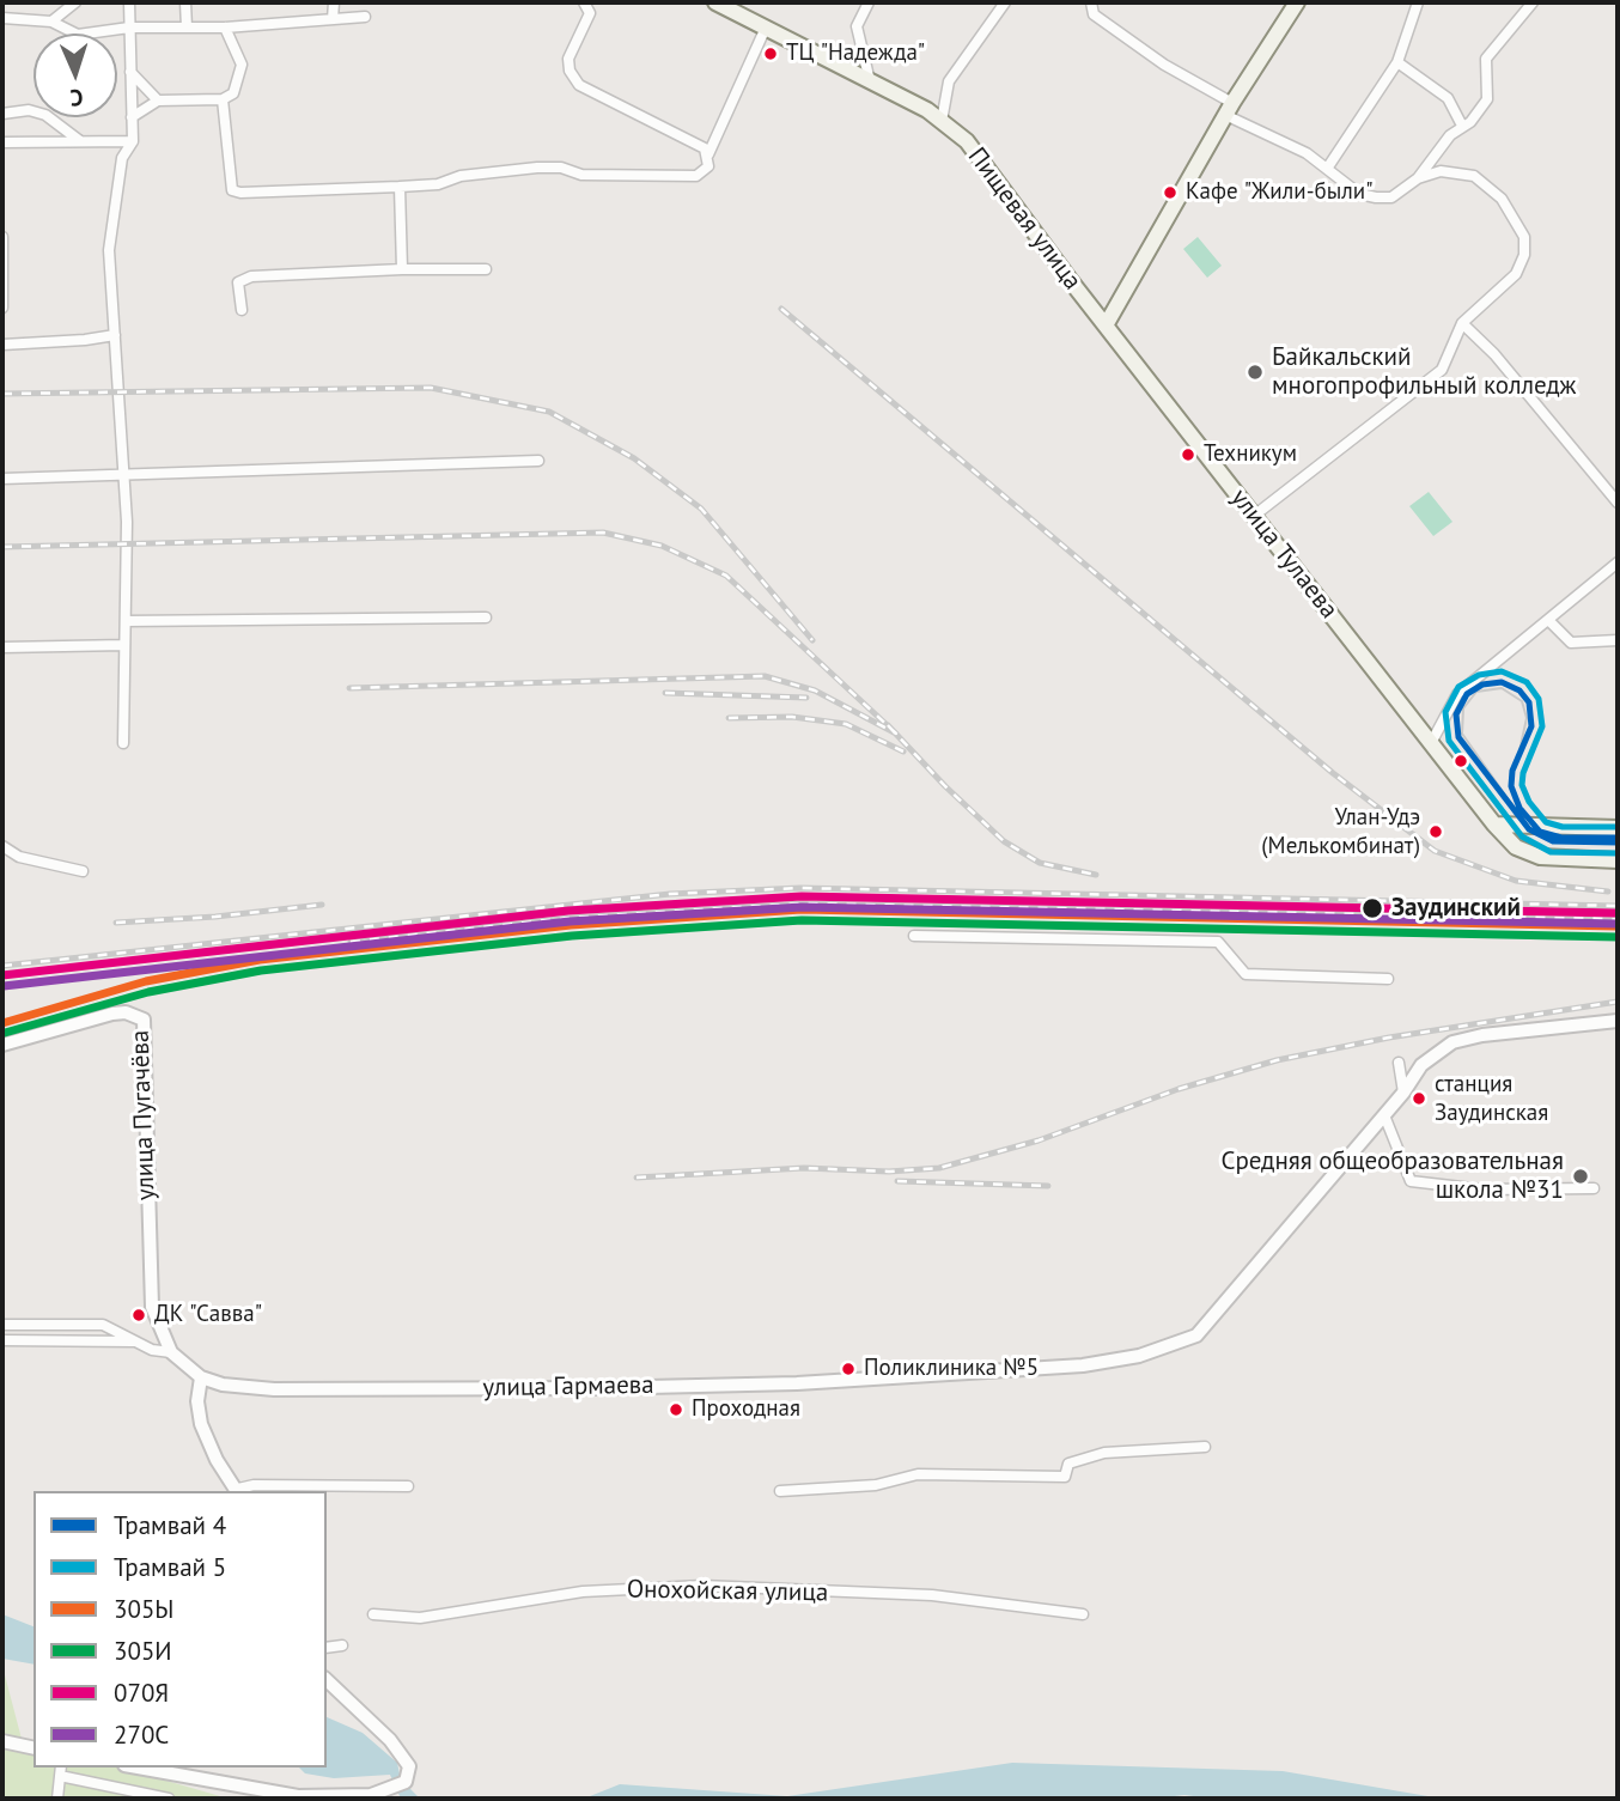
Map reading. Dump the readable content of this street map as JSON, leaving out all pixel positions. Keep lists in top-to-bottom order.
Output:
{
  "streets": {
    "main road": ["Пищевая улица", "улица Тулаева"],
    "street": ["улица Пугачёва", "улица Гармаева", "Онохойская улица"]
  },
  "crossings": [
    ["Пищевая улица", "улица Тулаева"],
    ["улица Пугачёва", "улица Гармаева"]
  ],
  "places": [
    "ТЦ \"Надежда\"",
    "Кафе \"Жили-были\"",
    "Байкальский многопрофильный колледж",
    "Техникум",
    "Улан-Удэ (Мелькомбинат)",
    "Заудинский",
    "станция Заудинская",
    "Средняя общеобразовательная школа №31",
    "ДК \"Савва\"",
    "Поликлиника №5",
    "Проходная"
  ],
  "lines": [
    "tram line 5",
    "tram line 4",
    "transit line 070Я",
    "transit line 270С",
    "transit line 305Ы",
    "transit line 305И"
  ],
  "legend": [
    "Трамвай 4",
    "Трамвай 5",
    "305Ы",
    "305И",
    "070Я",
    "270С"
  ],
  "north": "bottom"
}
